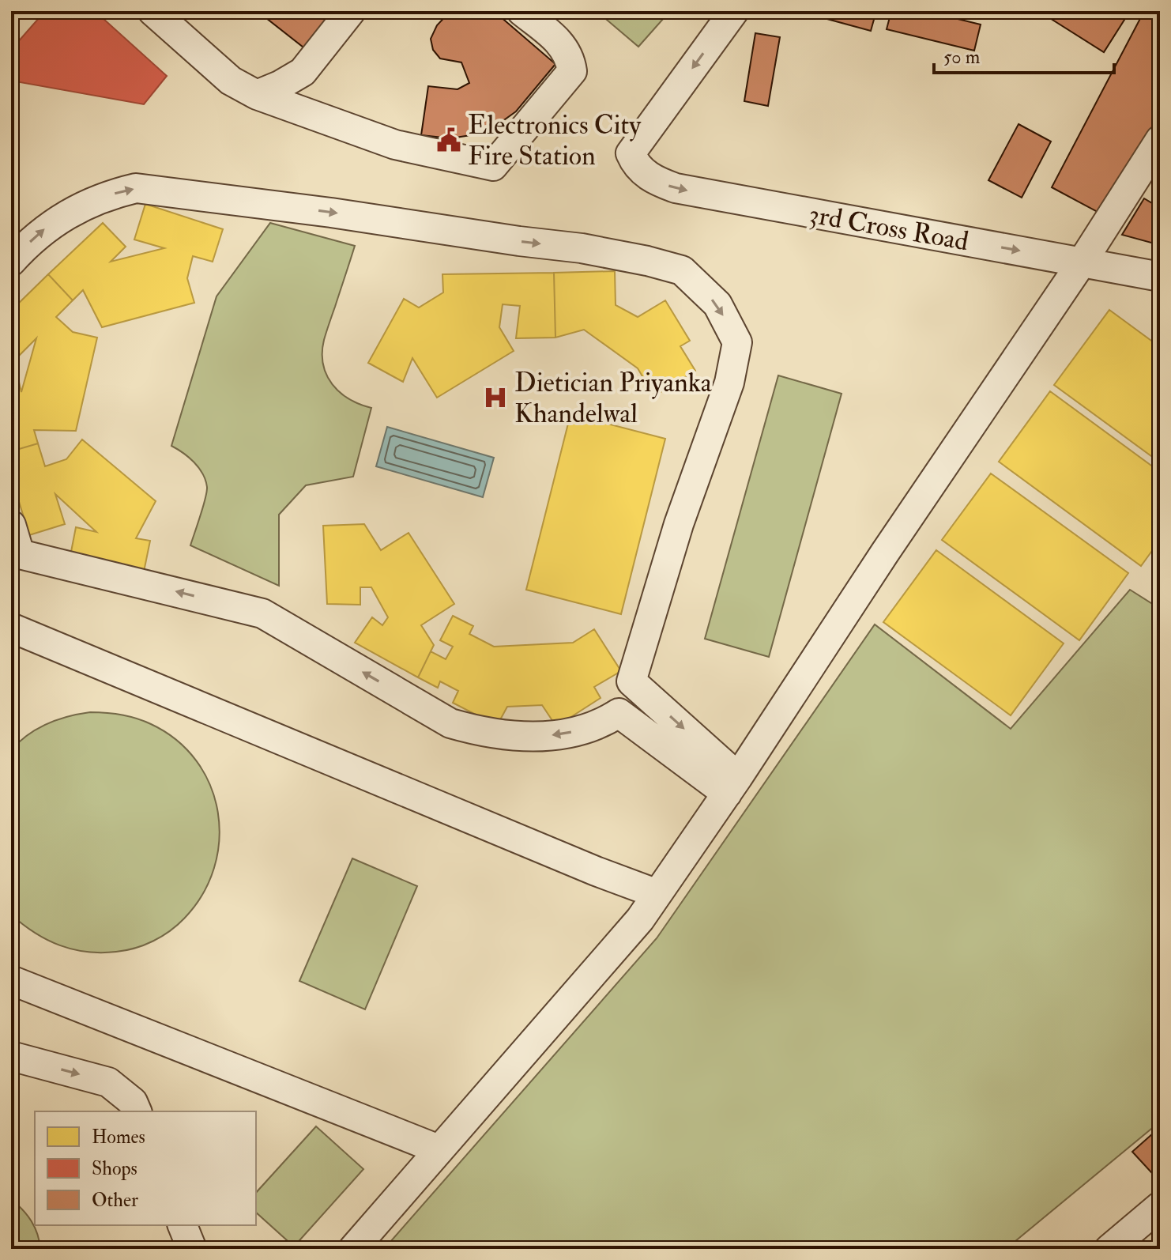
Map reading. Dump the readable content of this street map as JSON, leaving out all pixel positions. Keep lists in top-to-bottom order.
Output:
{
  "streets": {
    "street": ["3rd Cross Road"]
  },
  "places": {
    "public building": ["Electronics City Fire Station"],
    "hospital": ["Dietician Priyanka Khandelwal"]
  },
  "legend": ["Homes", "Shops", "Other"],
  "scale_bar": "50 m"
}
